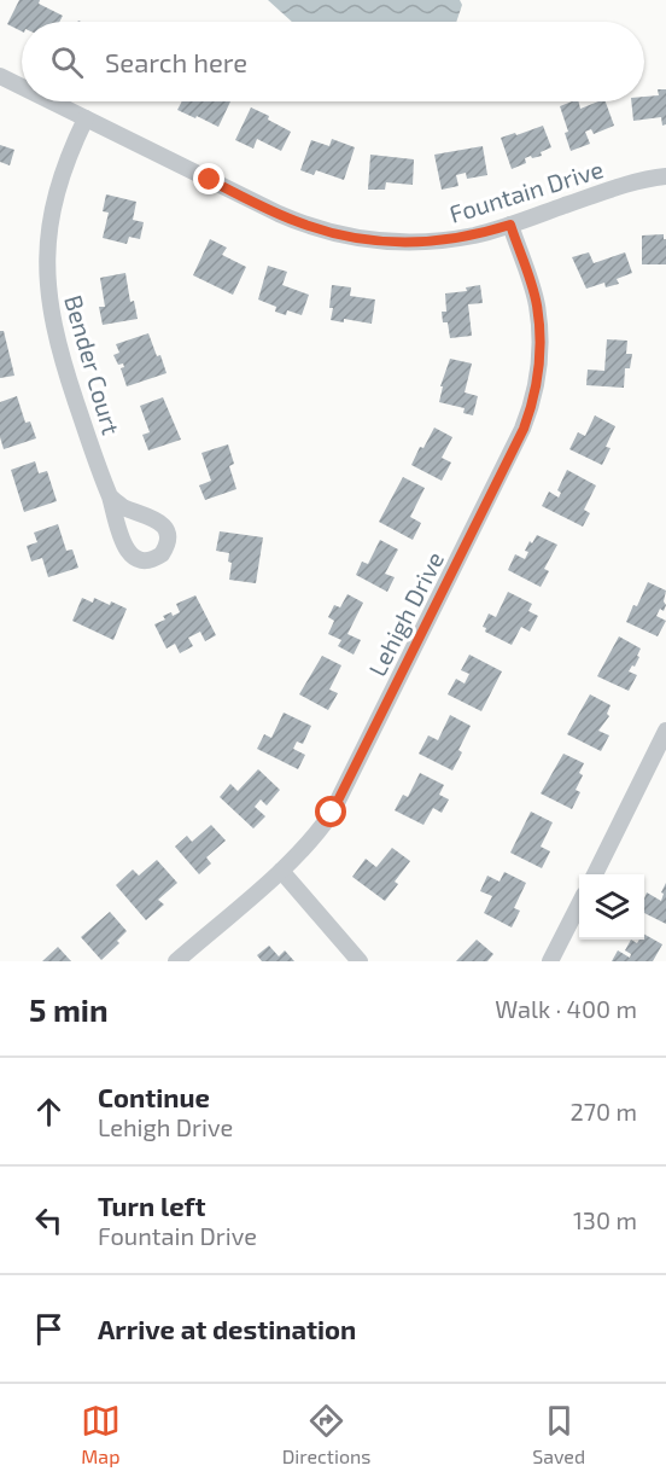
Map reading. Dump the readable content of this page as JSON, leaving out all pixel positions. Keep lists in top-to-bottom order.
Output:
{
  "streets": {
    "street": ["Fountain Drive", "Bender Court", "Lehigh Drive"]
  },
  "crossings": [
    ["Fountain Drive", "Bender Court"],
    ["Fountain Drive", "Lehigh Drive"]
  ],
  "page": {
    "search": "Search here",
    "heading": ["5 min", "Walk · 400 m"],
    "list": [
      ["Continue", "Lehigh Drive", "270 m"],
      ["Turn left", "Fountain Drive", "130 m"],
      "Arrive at destination"
    ],
    "nav": ["Map", "Directions", "Saved"]
  }
}
